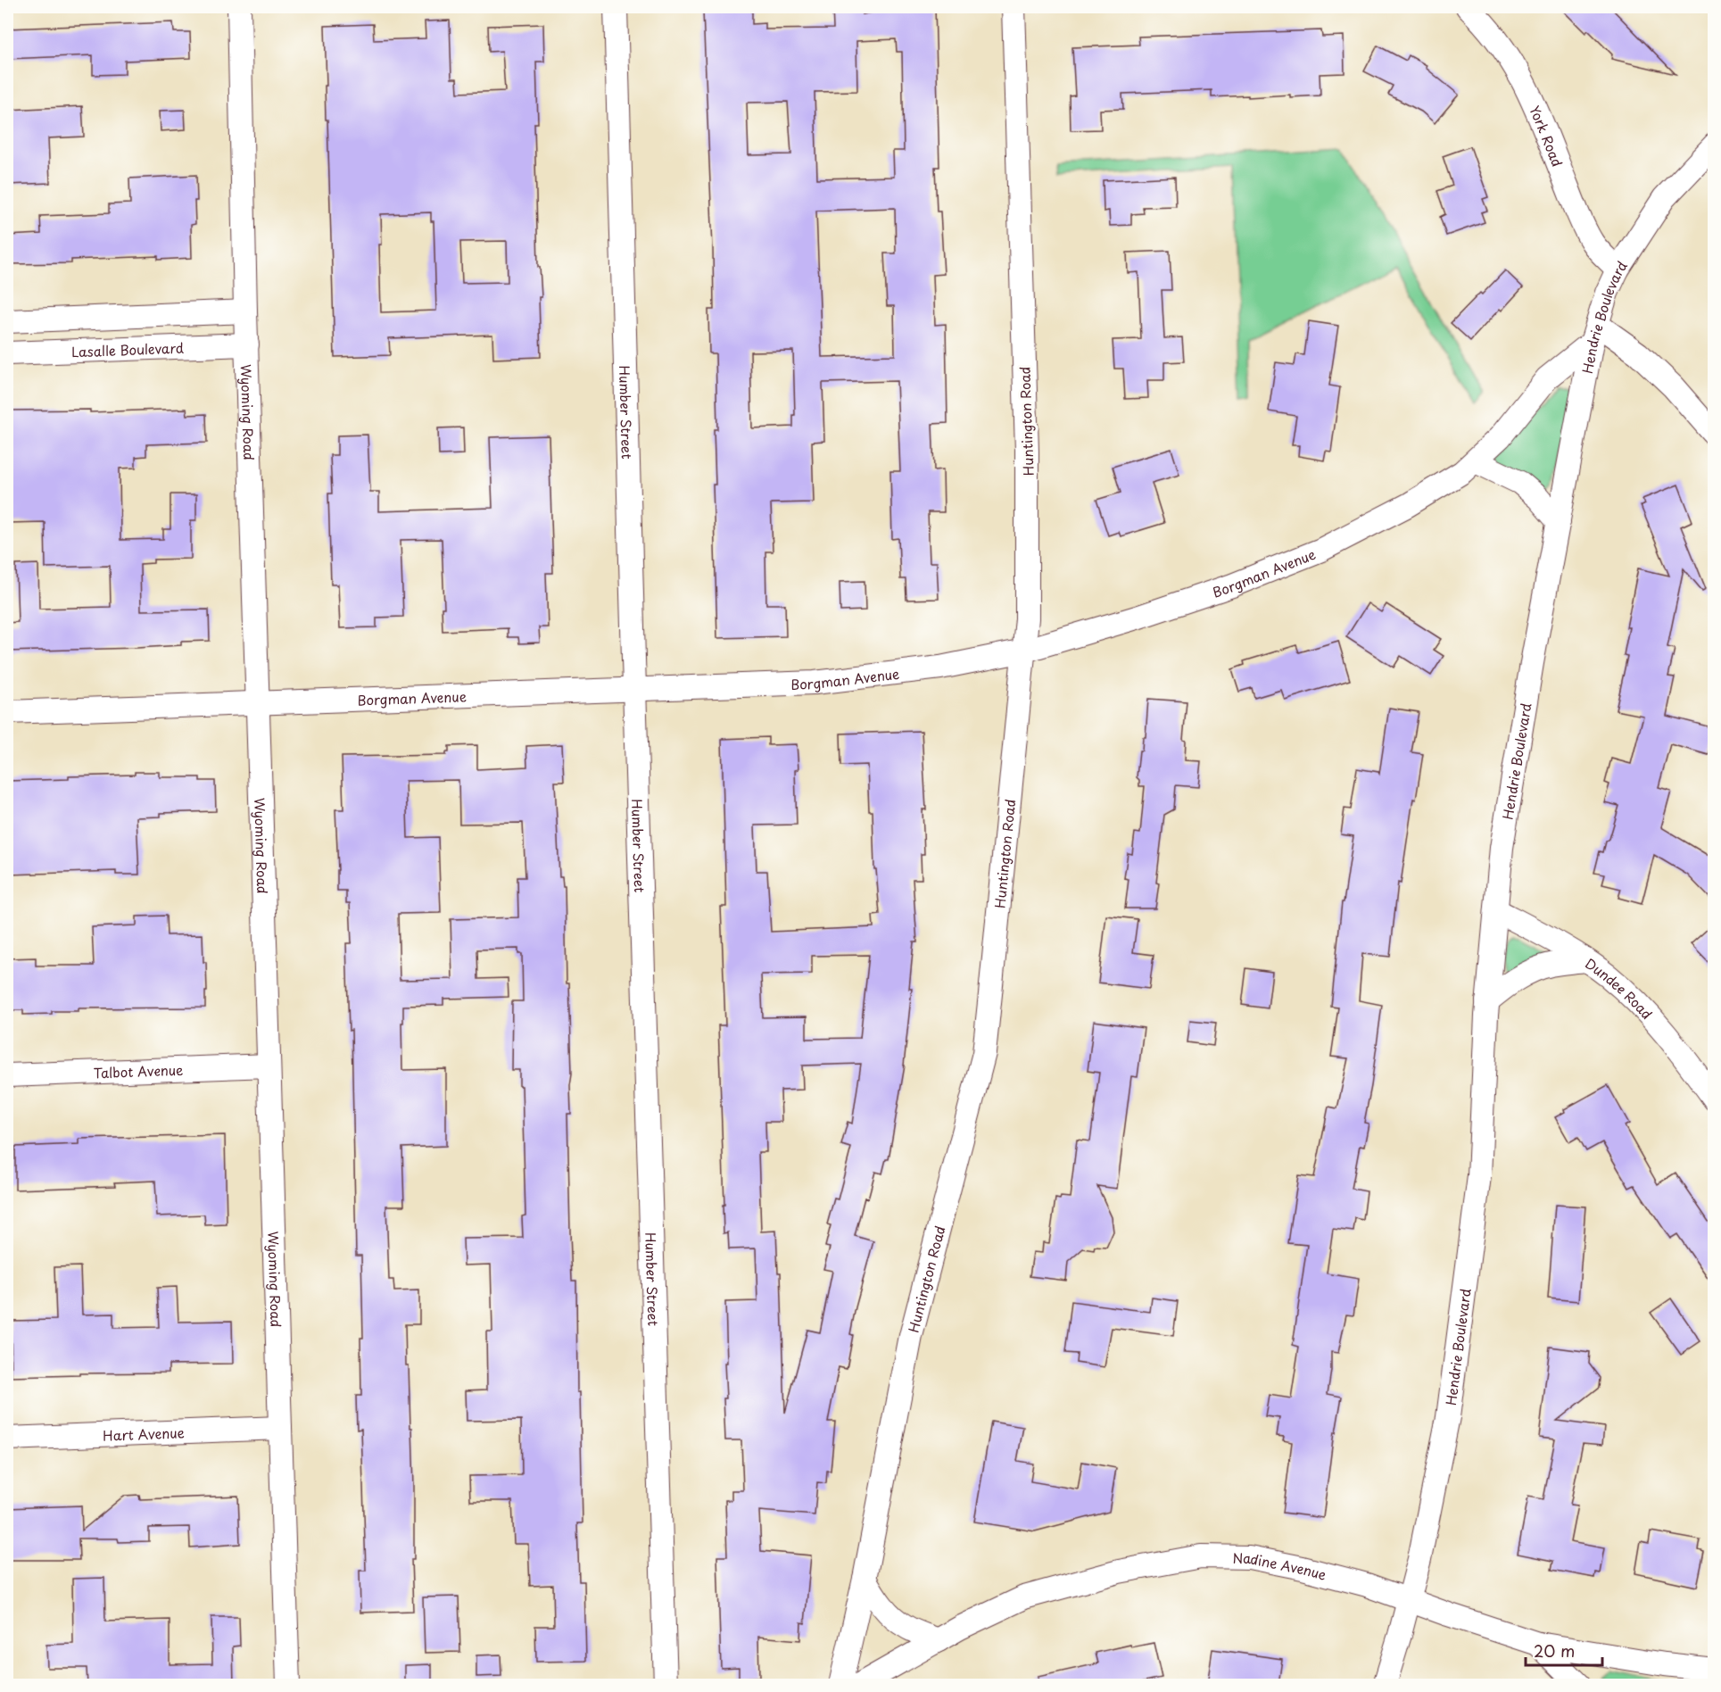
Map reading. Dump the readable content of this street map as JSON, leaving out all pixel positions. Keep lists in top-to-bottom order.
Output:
{
  "streets": {
    "street": [
      "York Road",
      "Hendrie Boulevard",
      "Lasalle Boulevard",
      "Wyoming Road",
      "Humber Street",
      "Huntington Road",
      "Borgman Avenue",
      "Dundee Road",
      "Talbot Avenue",
      "Hart Avenue",
      "Nadine Avenue"
    ]
  },
  "crossings": [
    ["York Road", "Hendrie Boulevard"],
    ["Hendrie Boulevard", "Borgman Avenue"],
    ["Hendrie Boulevard", "Dundee Road"],
    ["Hendrie Boulevard", "Nadine Avenue"],
    ["Lasalle Boulevard", "Wyoming Road"],
    ["Wyoming Road", "Borgman Avenue"],
    ["Wyoming Road", "Talbot Avenue"],
    ["Wyoming Road", "Hart Avenue"],
    ["Humber Street", "Borgman Avenue"],
    ["Huntington Road", "Borgman Avenue"]
  ],
  "scale_bar": "20 m"
}
